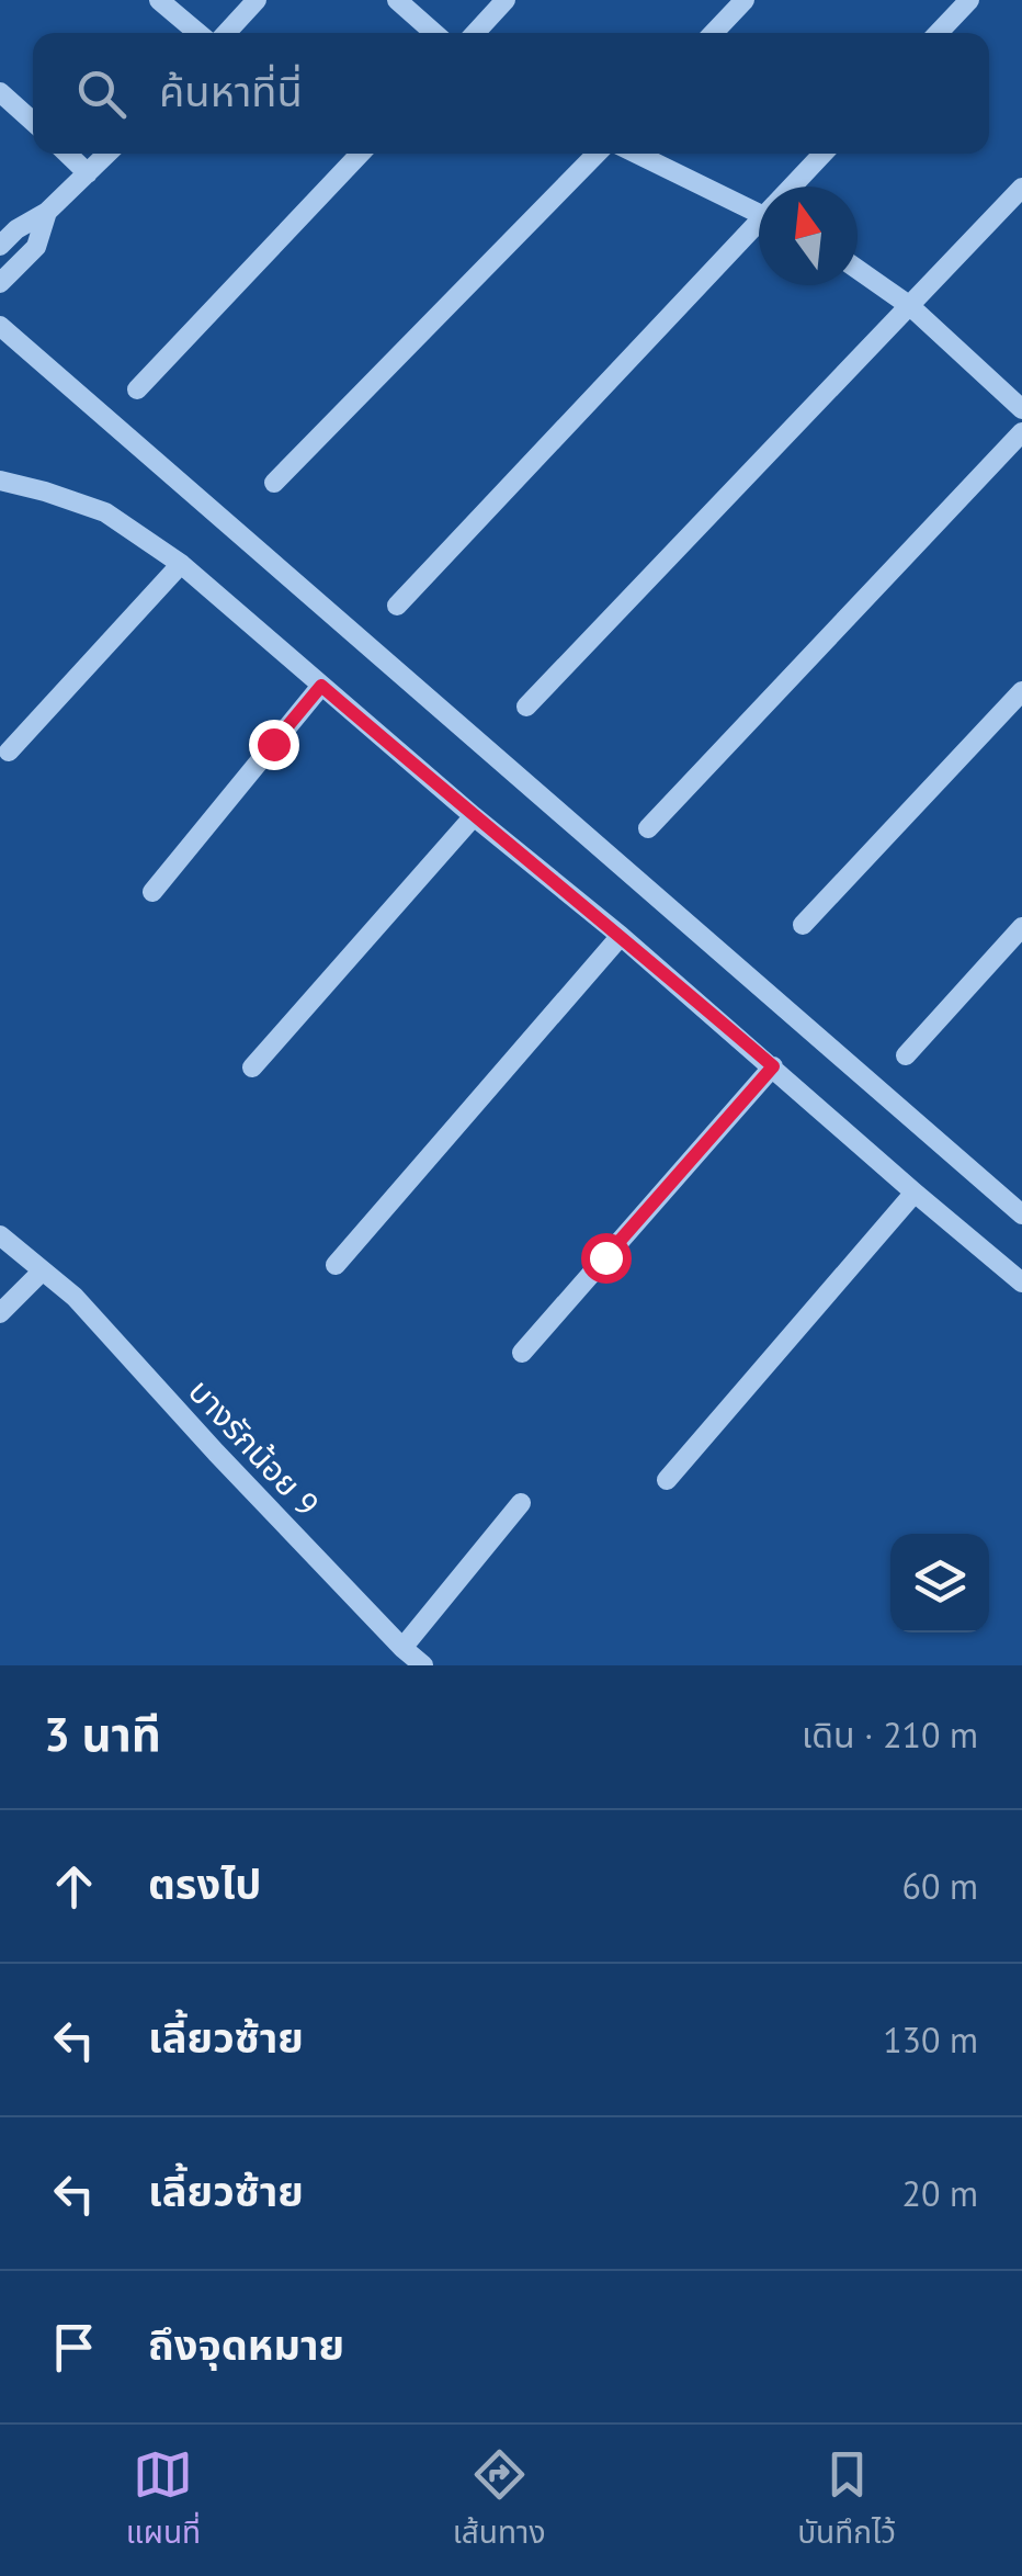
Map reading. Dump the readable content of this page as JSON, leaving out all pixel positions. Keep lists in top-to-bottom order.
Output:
{
  "streets": {
    "street": ["บางรักน้อย 9"]
  },
  "north": "top",
  "page": {
    "search": "ค้นหาที่นี่",
    "heading": ["3 นาที", "เดิน · 210 m"],
    "list": [
      ["ตรงไป", "60 m"],
      ["เลี้ยวซ้าย", "130 m"],
      ["เลี้ยวซ้าย", "20 m"],
      "ถึงจุดหมาย"
    ],
    "nav": ["แผนที่", "เส้นทาง", "บันทึกไว้"]
  }
}
